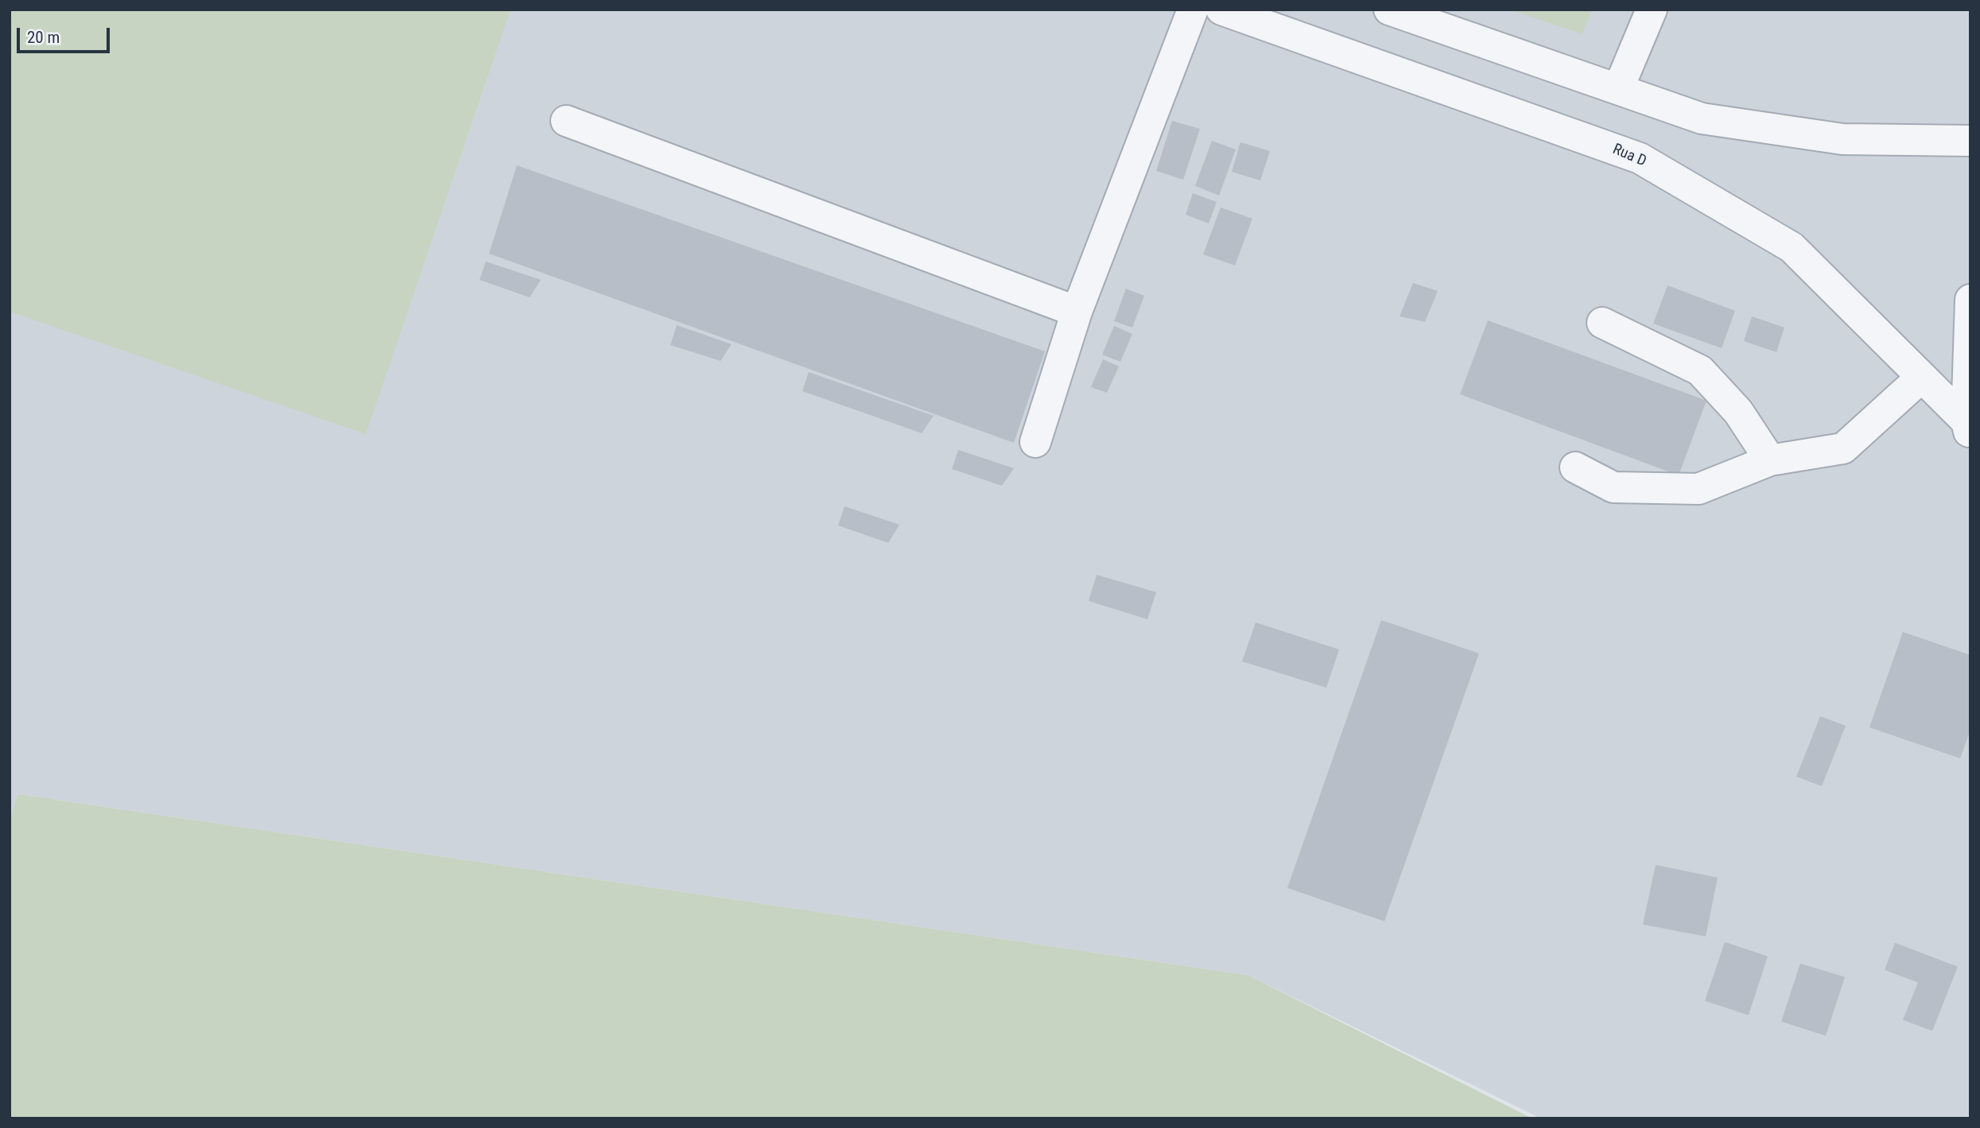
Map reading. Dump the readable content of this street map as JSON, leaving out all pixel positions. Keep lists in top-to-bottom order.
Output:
{
  "streets": {
    "street": ["Rua D"]
  },
  "scale_bar": "20 m"
}
